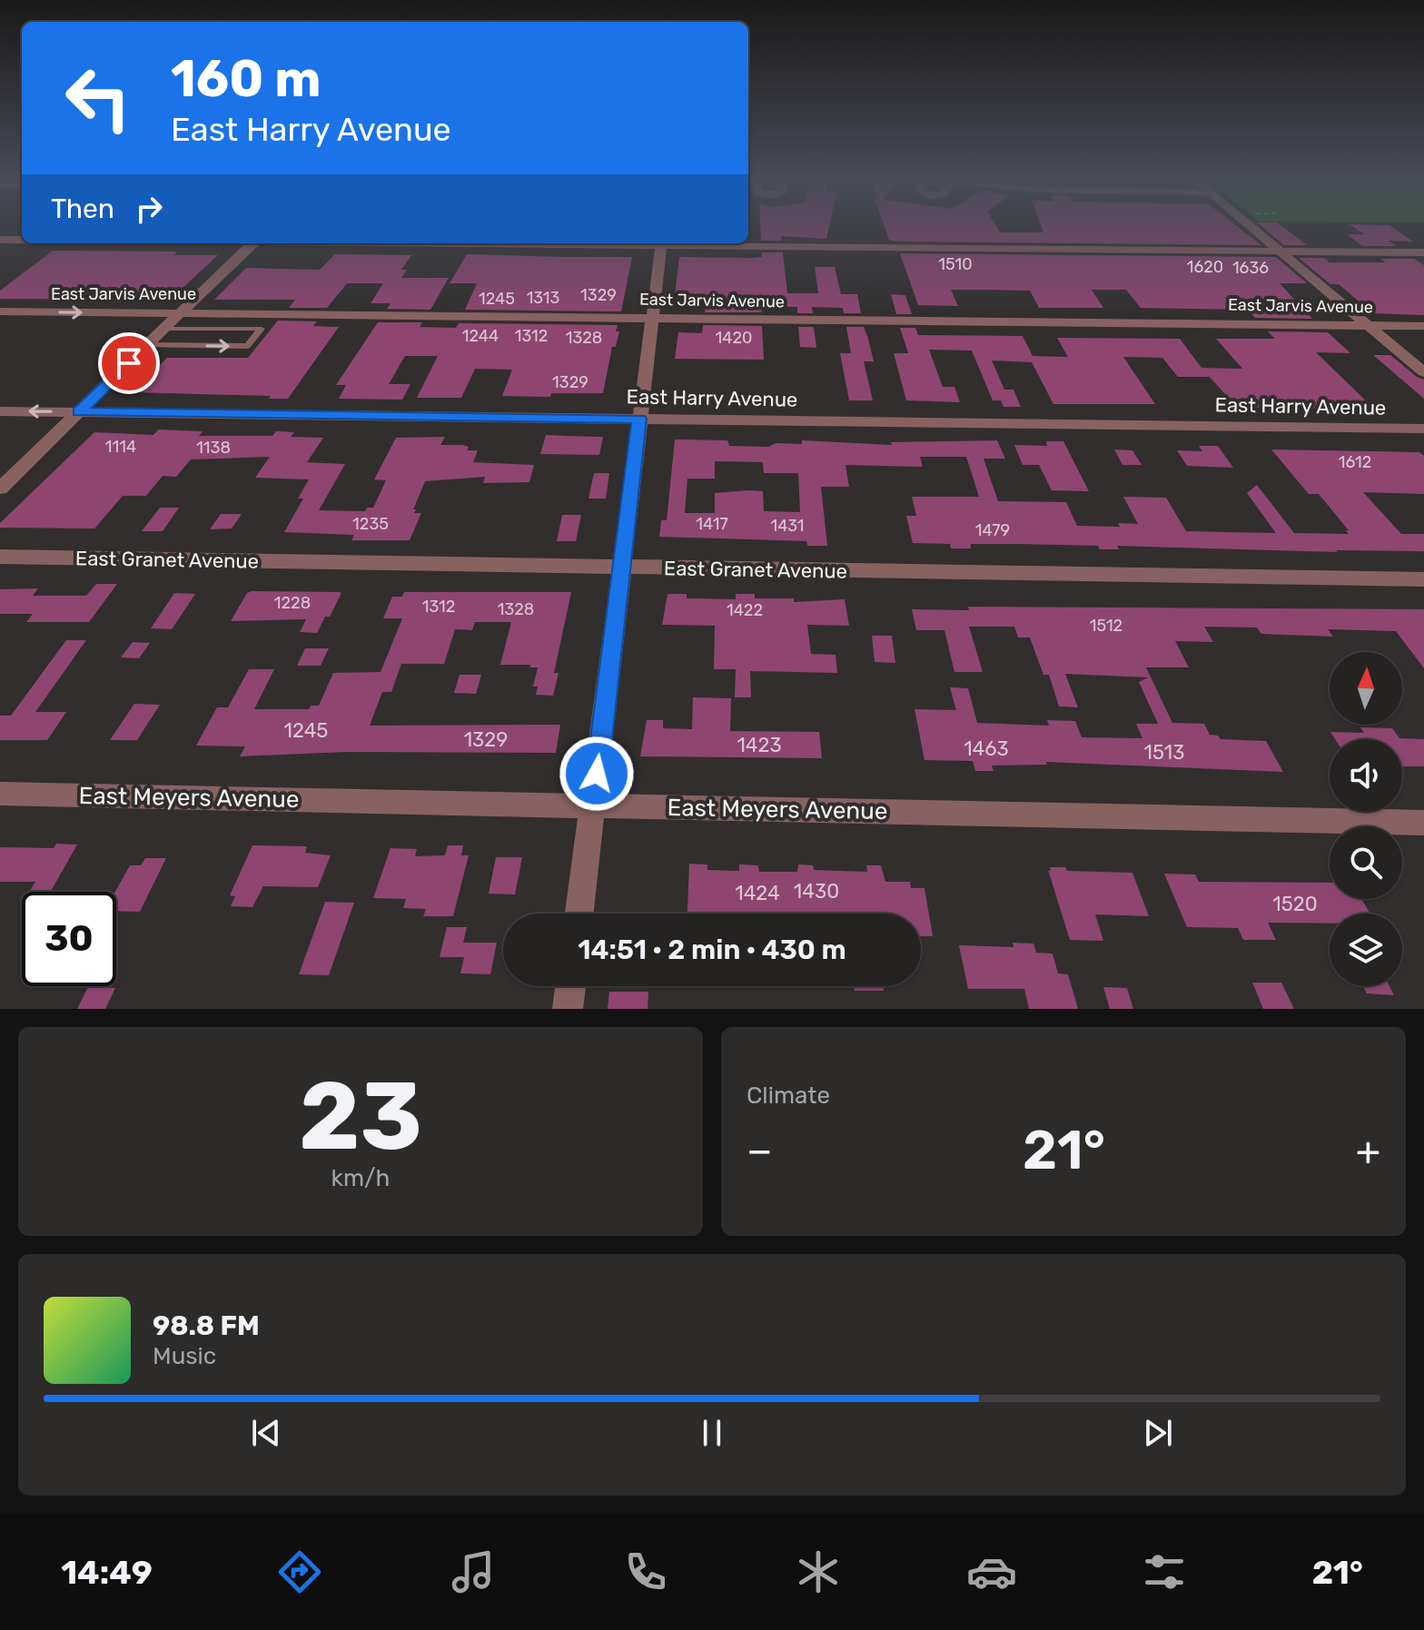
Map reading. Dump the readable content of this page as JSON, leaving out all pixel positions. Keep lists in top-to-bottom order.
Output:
{
  "streets": {
    "street": [
      "East Jarvis Avenue",
      "East Harry Avenue",
      "East Granet Avenue",
      "East Meyers Avenue"
    ]
  },
  "house_numbers": [
    "1510",
    "1620",
    "1636",
    "1329",
    "1313",
    "1245",
    "1244",
    "1312",
    "1328",
    "1420",
    "1329",
    "1114",
    "1138",
    "1612",
    "1235",
    "1417",
    "1431",
    "1479",
    "1228",
    "1312",
    "1328",
    "1422",
    "1512",
    "1245",
    "1329",
    "1423",
    "1463",
    "1513",
    "1430",
    "1424",
    "1520"
  ],
  "north": "top",
  "page": {
    "turn": ["160 m", "East Harry Avenue"],
    "then": "Then",
    "limit": "30",
    "trip": "14:51 · 2 min · 430 m",
    "tile": [
      ["23", "km/h"],
      "Climate"
    ],
    "heat": ["−", "21°", "+"],
    "song": ["98.8 FM", "Music"],
    "tabs": ["14:49", "21°"]
  }
}
